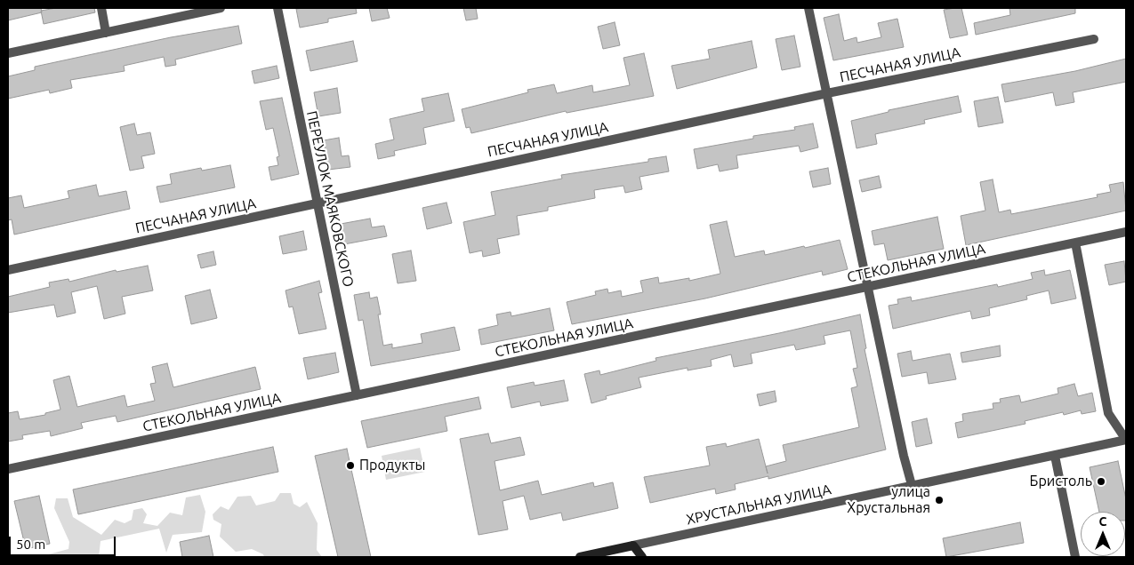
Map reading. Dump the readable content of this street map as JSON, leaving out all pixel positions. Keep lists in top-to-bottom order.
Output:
{
  "streets": {
    "main road": ["ХРУСТАЛЬНАЯ УЛИЦА"],
    "street": ["ПЕСЧАНАЯ УЛИЦА", "ПЕРЕУЛОК МАЯКОВСКОГО", "СТЕКОЛЬНАЯ УЛИЦА"]
  },
  "crossings": [
    ["ПЕСЧАНАЯ УЛИЦА", "ПЕРЕУЛОК МАЯКОВСКОГО"],
    ["ПЕРЕУЛОК МАЯКОВСКОГО", "СТЕКОЛЬНАЯ УЛИЦА"]
  ],
  "places": ["Продукты", "Бристоль", "улица Хрустальная"],
  "scale_bar": "50 m",
  "north": "top"
}
